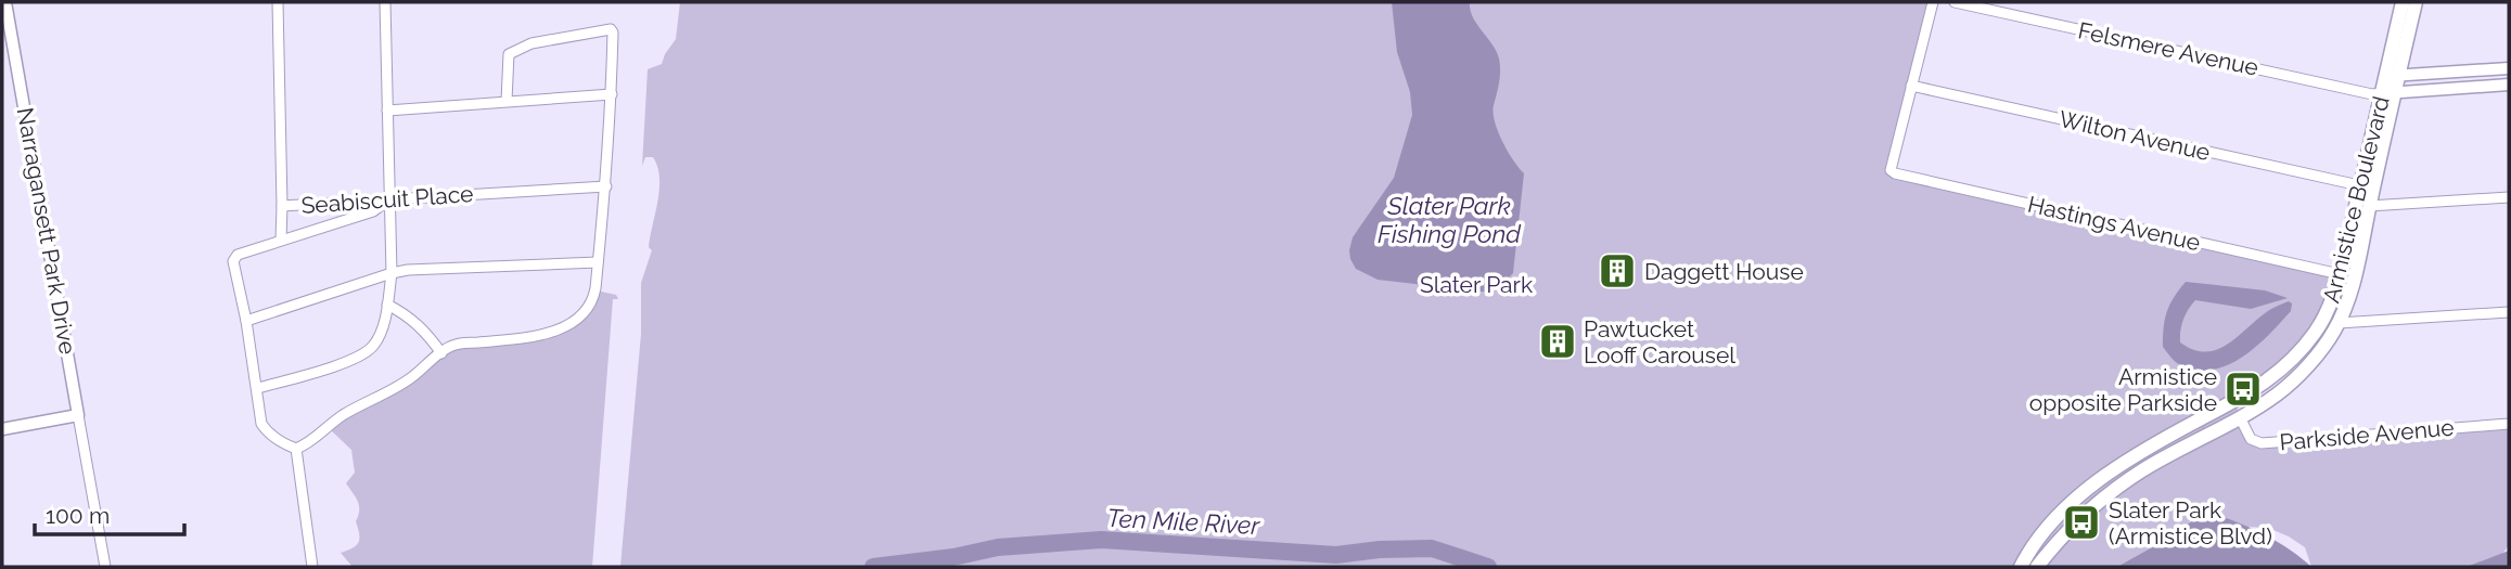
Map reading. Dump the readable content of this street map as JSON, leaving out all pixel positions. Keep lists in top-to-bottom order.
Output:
{
  "streets": {
    "main road": ["Armistice Boulevard"],
    "street": [
      "Felsmere Avenue",
      "Wilton Avenue",
      "Seabiscuit Place",
      "Hastings Avenue",
      "Narragansett Park Drive",
      "Parkside Avenue"
    ]
  },
  "crossings": [
    ["Felsmere Avenue", "Armistice Boulevard"],
    ["Wilton Avenue", "Armistice Boulevard"],
    ["Wilton Avenue", "Hastings Avenue"],
    ["Armistice Boulevard", "Hastings Avenue"],
    ["Armistice Boulevard", "Parkside Avenue"]
  ],
  "water": ["Slater Park Fishing Pond", "Ten Mile River"],
  "parks": ["Slater Park"],
  "places": {
    "building": ["Daggett House", "Pawtucket Looff Carousel"],
    "bus stop": ["Armistice opposite Parkside", "Slater Park (Armistice Blvd)"]
  },
  "scale_bar": "100 m"
}
